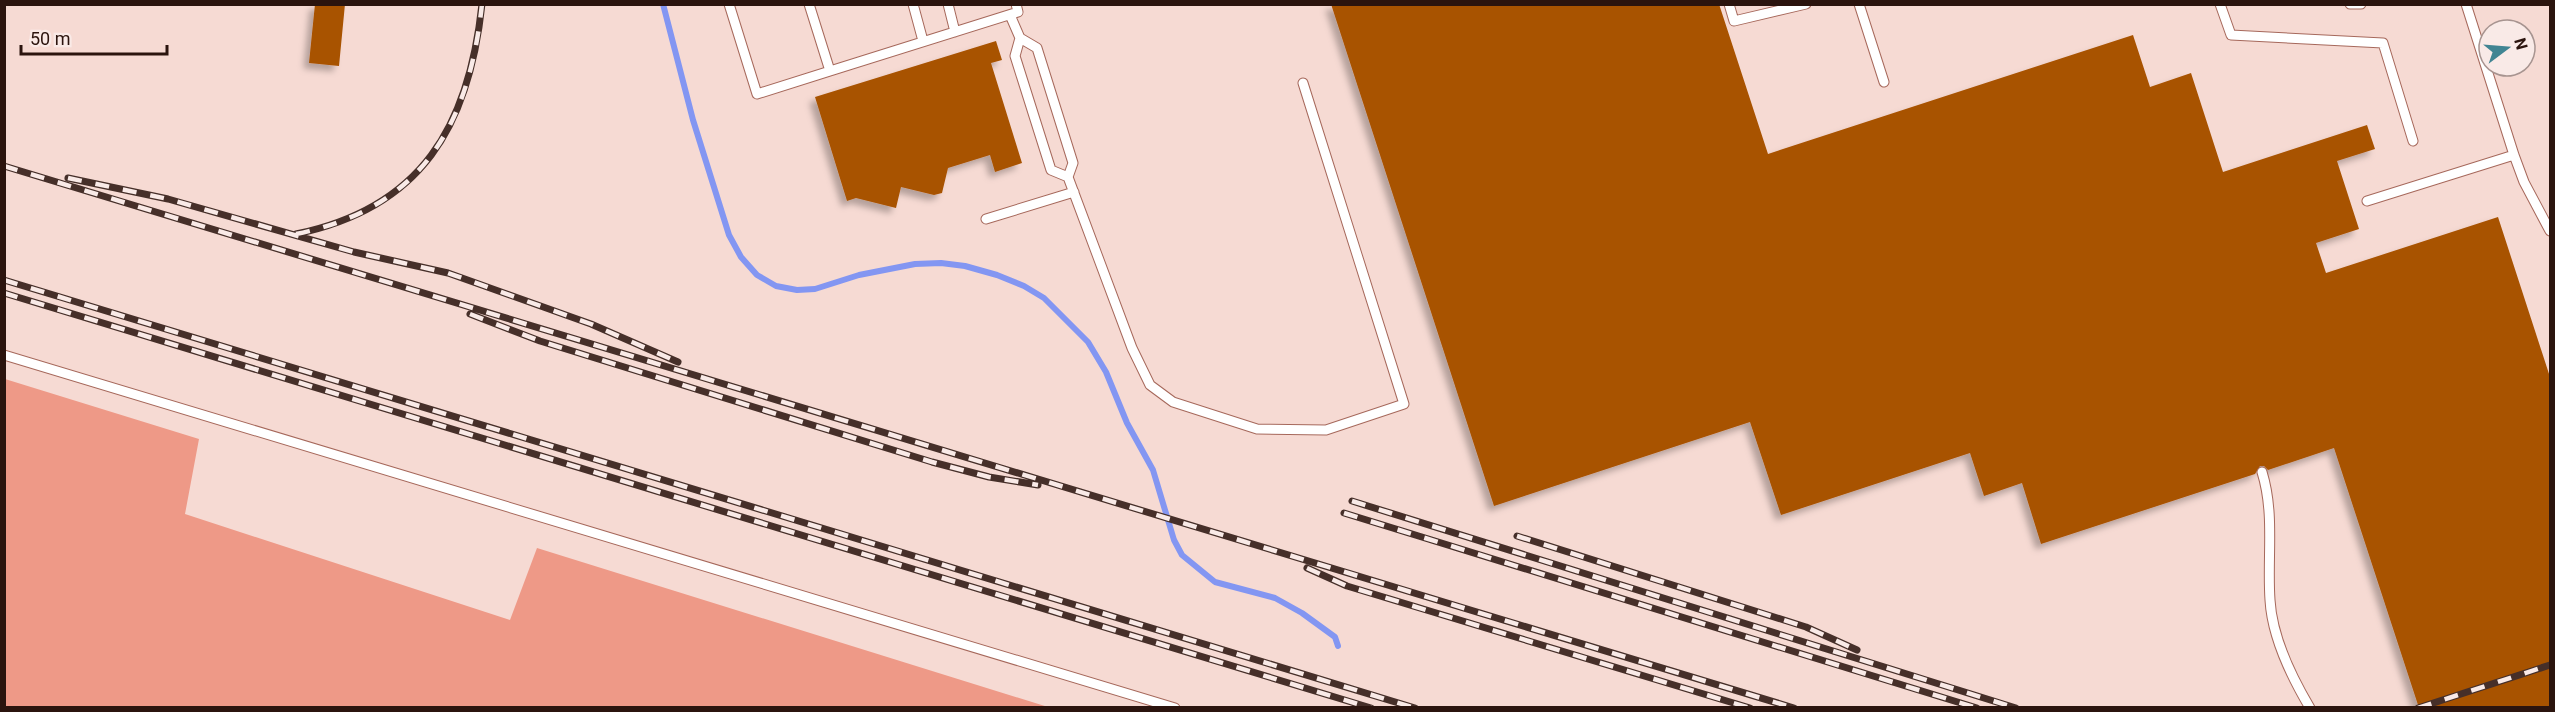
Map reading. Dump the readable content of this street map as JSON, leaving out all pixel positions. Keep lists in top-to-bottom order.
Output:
{
  "scale_bar": "50 m",
  "north": "right"
}
